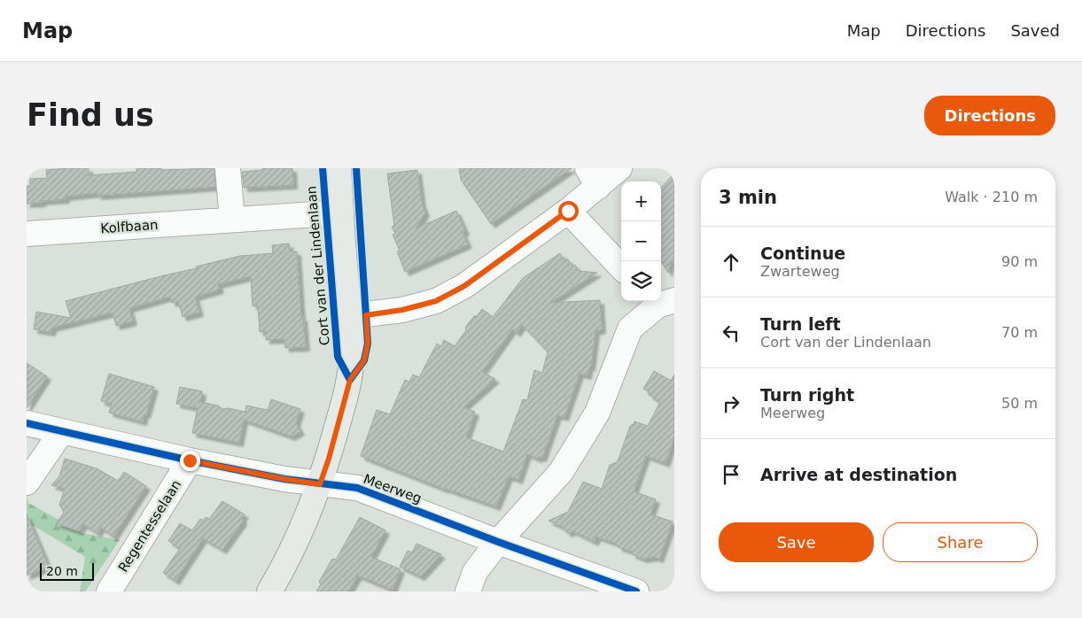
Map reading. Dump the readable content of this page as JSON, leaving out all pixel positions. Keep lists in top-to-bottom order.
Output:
{
  "streets": {
    "main road": ["Cort van der Lindenlaan"],
    "street": ["Kolfbaan", "Meerweg", "Regentesselaan"]
  },
  "crossings": [
    ["Kolfbaan", "Cort van der Lindenlaan"],
    ["Cort van der Lindenlaan", "Meerweg"],
    ["Meerweg", "Regentesselaan"]
  ],
  "scale_bar": "20 m",
  "page": {
    "header": "Map",
    "nav": ["Map", "Directions", "Saved"],
    "buttons": [
      "Directions",
      ["Save", "Share"]
    ],
    "title": "Find us",
    "heading": ["3 min", "Walk · 210 m"],
    "map_buttons": ["+", "−"],
    "list": [
      ["Continue", "Zwarteweg", "90 m"],
      ["Turn left", "Cort van der Lindenlaan", "70 m"],
      ["Turn right", "Meerweg", "50 m"],
      "Arrive at destination"
    ],
    "scale": "20 m"
  }
}
